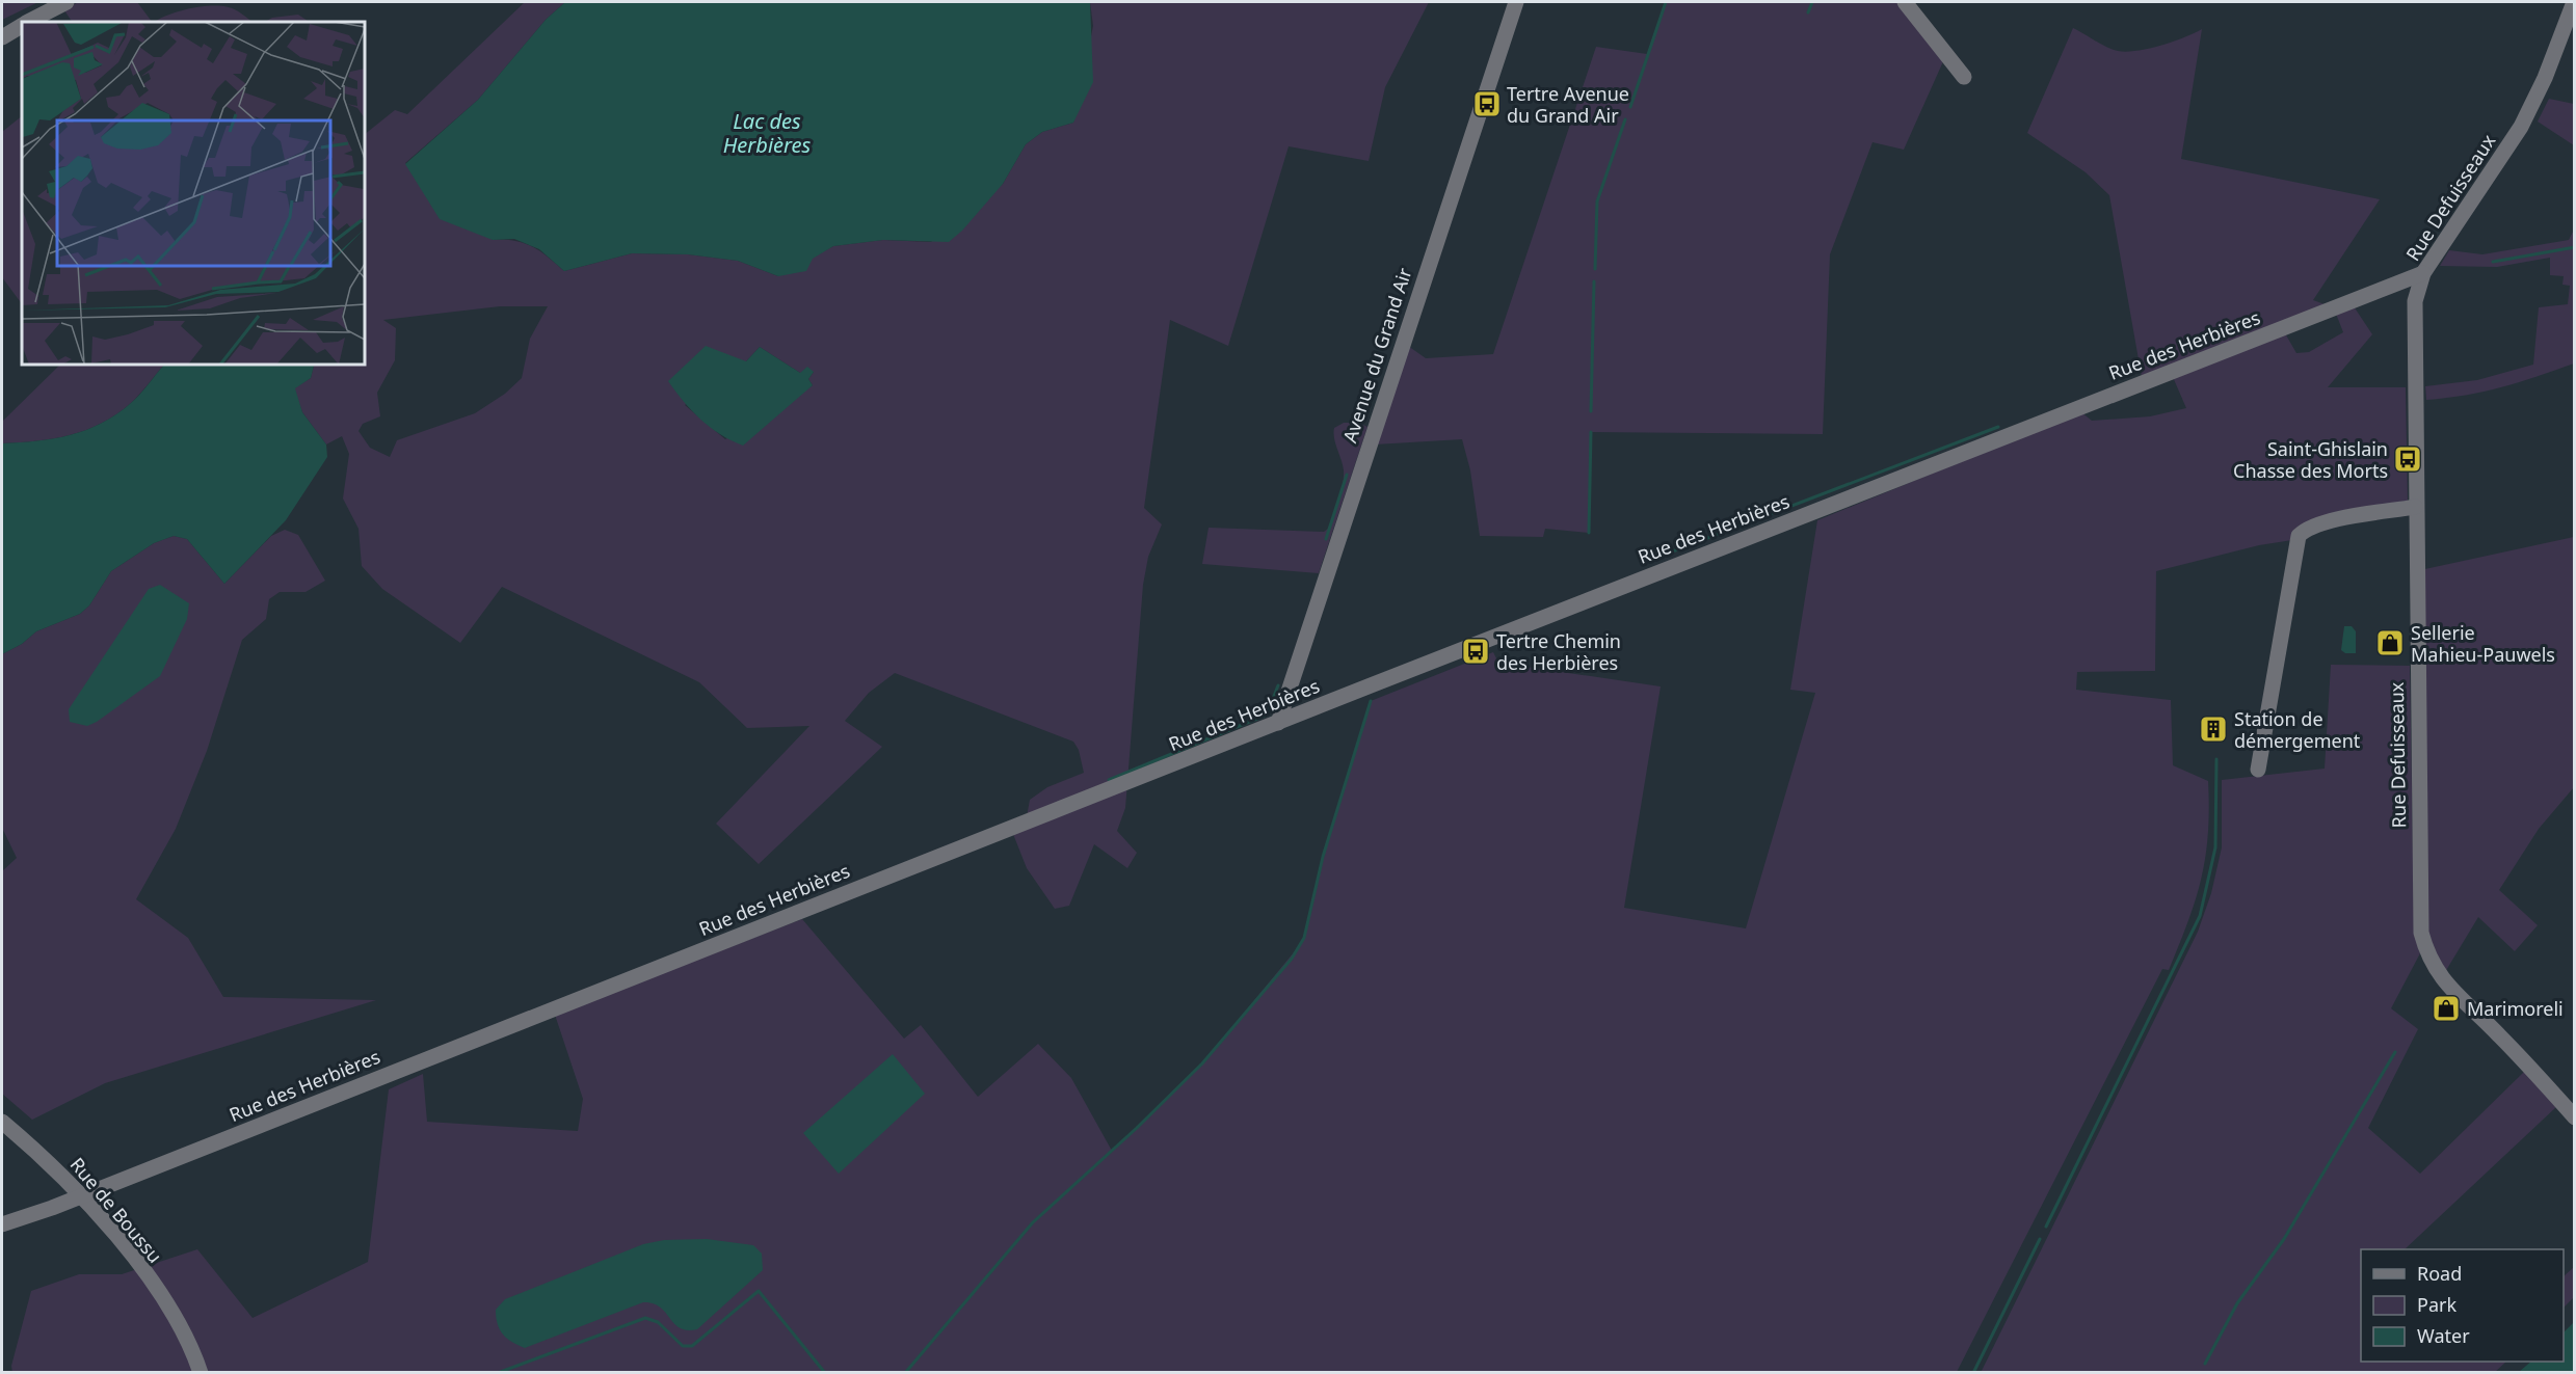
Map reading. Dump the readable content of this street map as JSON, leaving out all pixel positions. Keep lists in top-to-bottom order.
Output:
{
  "streets": {
    "street": [
      "Rue Defuisseaux",
      "Rue des Herbières",
      "Avenue du Grand Air",
      "Rue de Boussu"
    ]
  },
  "crossings": [
    ["Rue Defuisseaux", "Rue des Herbières"],
    ["Rue des Herbières", "Avenue du Grand Air"],
    ["Rue des Herbières", "Rue de Boussu"]
  ],
  "water": ["Lac des Herbières"],
  "places": {
    "bus stop": ["Tertre Avenue du Grand Air", "Saint-Ghislain Chasse des Morts", "Tertre Chemin des Herbières"],
    "shop": ["Sellerie Mahieu-Pauwels", "Marimoreli"],
    "building": ["Station de démergement"]
  },
  "legend": ["Road", "Park", "Water"]
}
